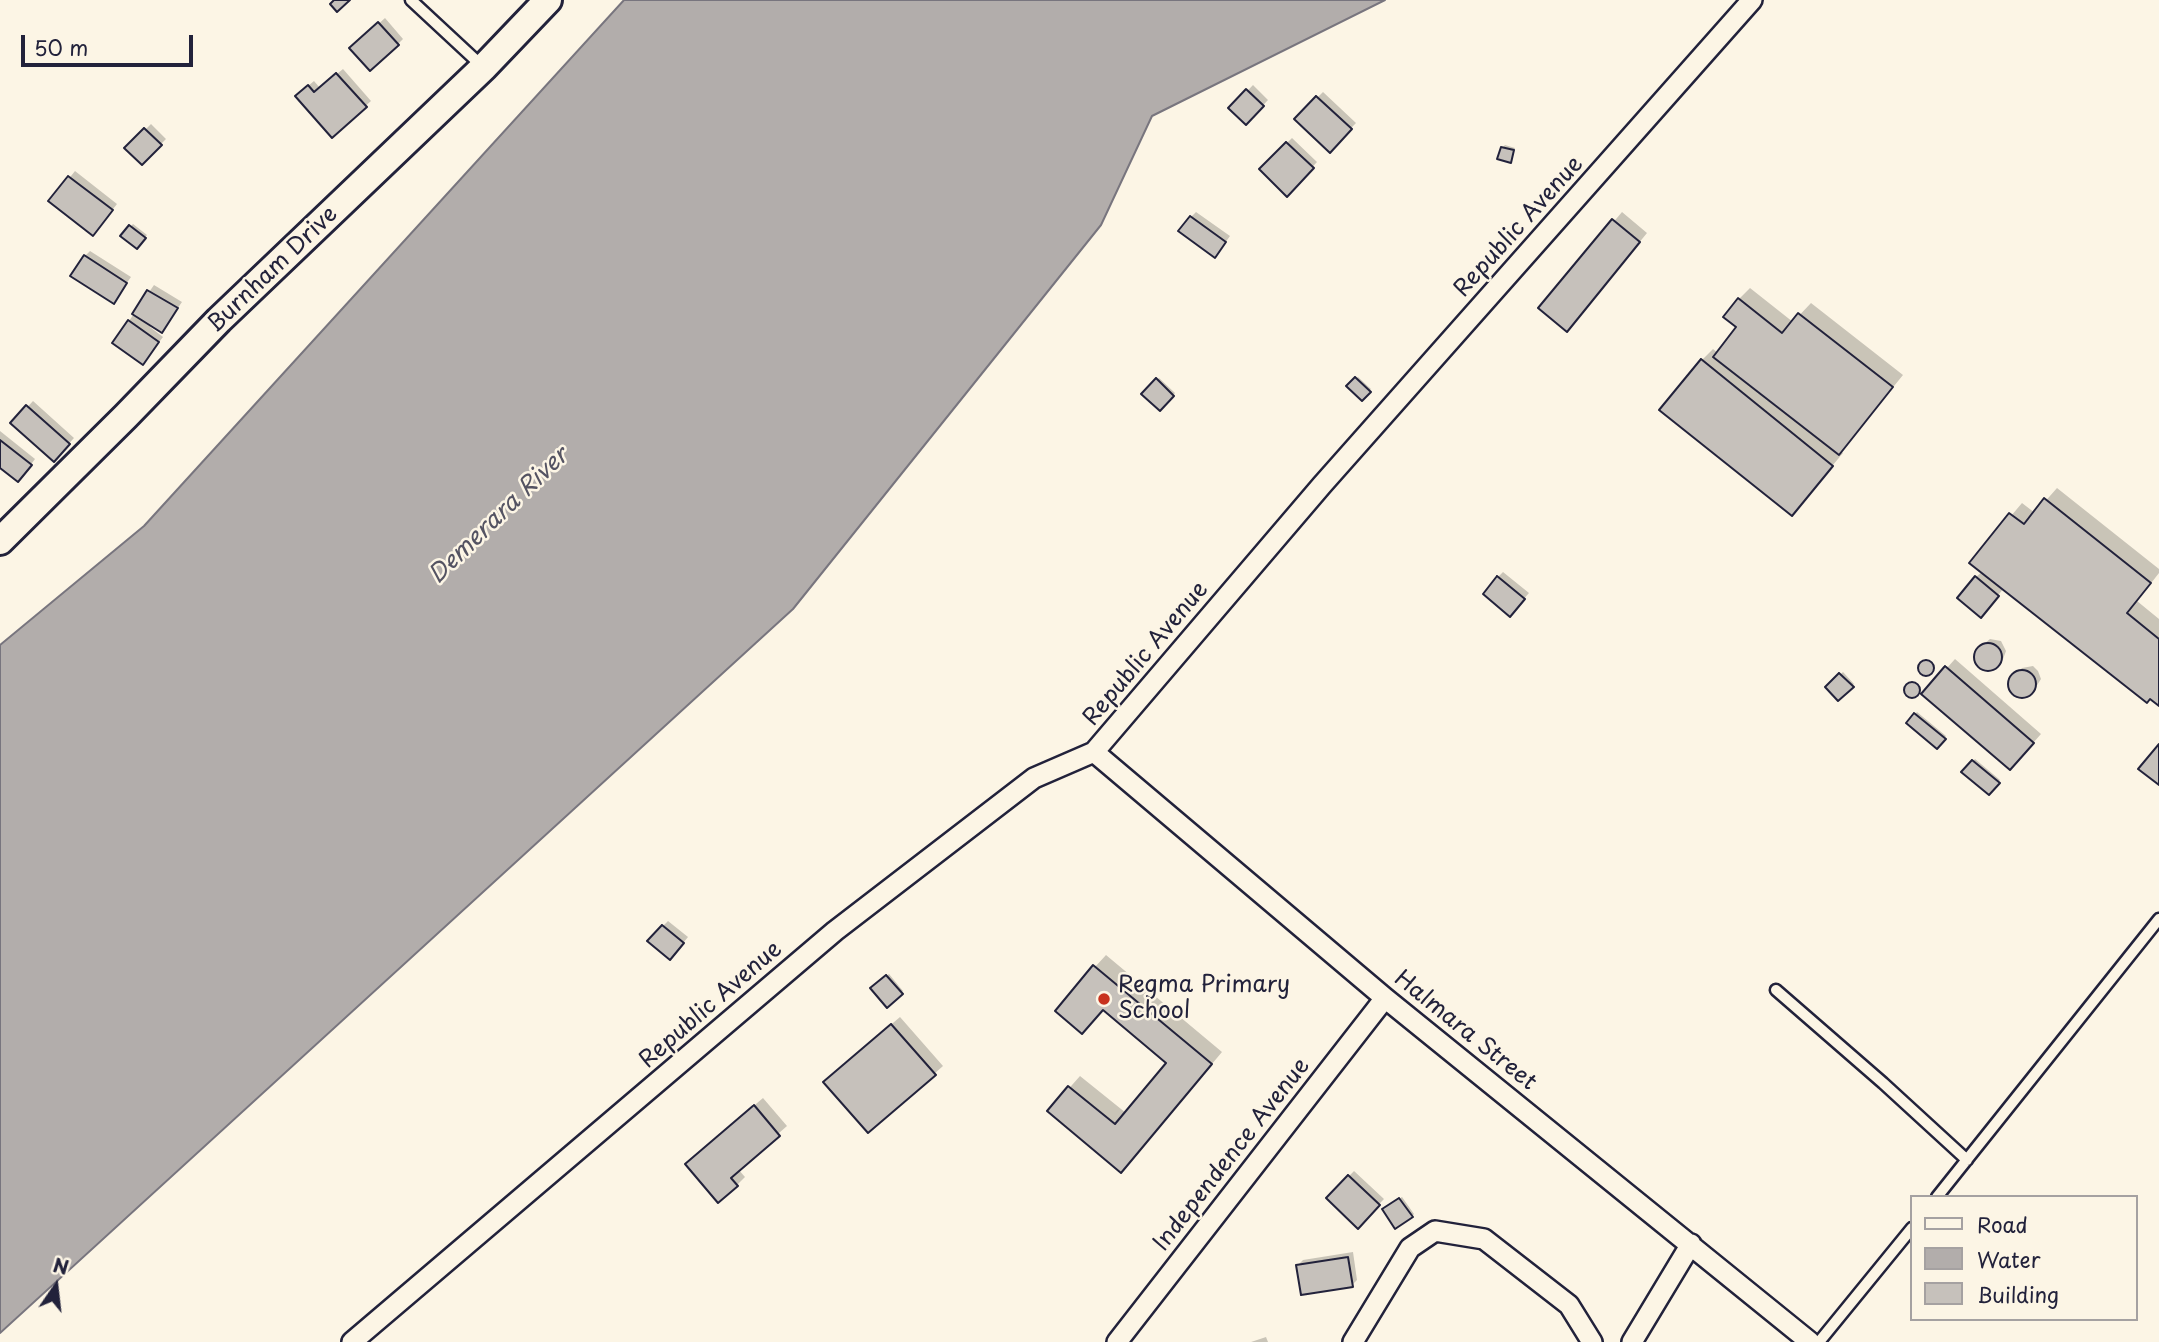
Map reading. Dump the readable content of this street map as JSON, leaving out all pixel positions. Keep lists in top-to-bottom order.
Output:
{
  "streets": {
    "street": [
      "Republic Avenue",
      "Burnham Drive",
      "Halmara Street",
      "Independence Avenue"
    ]
  },
  "crossings": [
    ["Republic Avenue", "Halmara Street"],
    ["Halmara Street", "Independence Avenue"]
  ],
  "water": ["Demerara River"],
  "places": ["Regma Primary School"],
  "legend": ["Road", "Water", "Building"],
  "scale_bar": "50 m",
  "north": "top"
}
